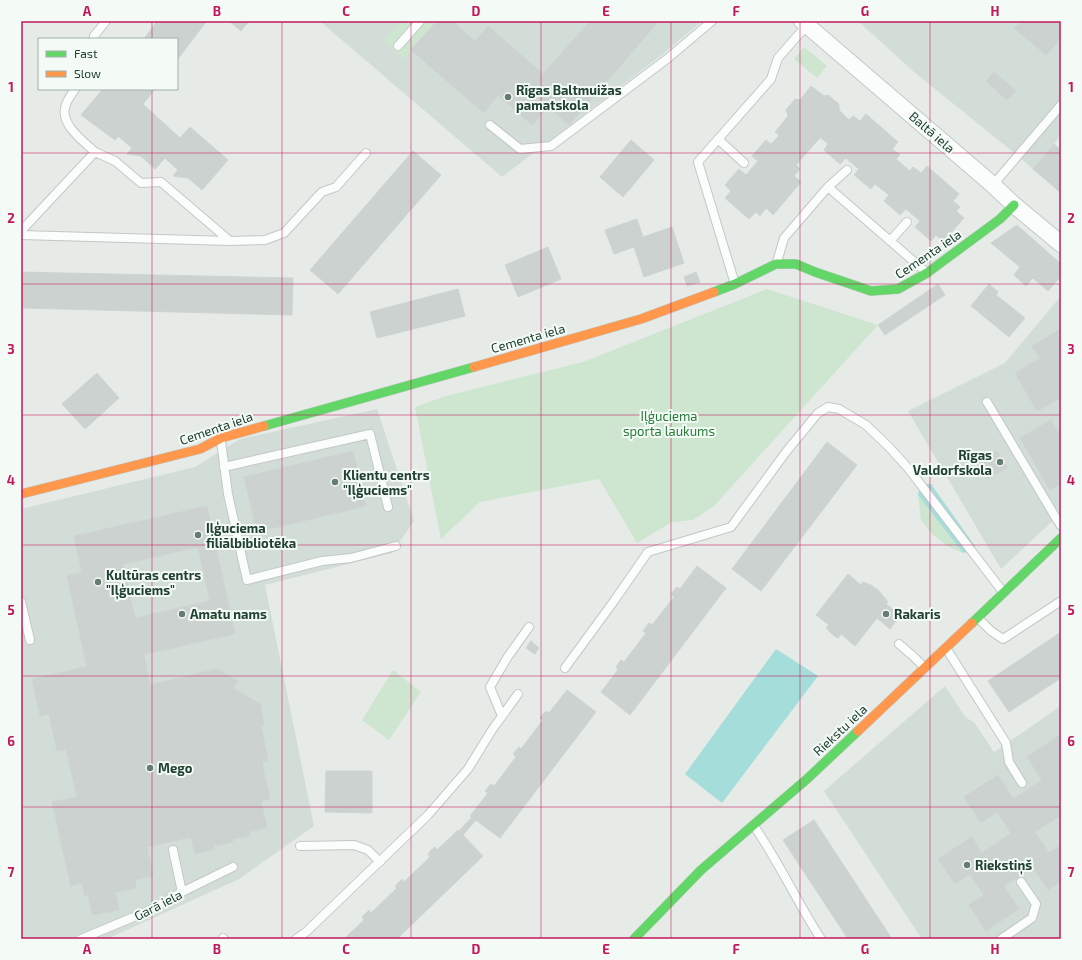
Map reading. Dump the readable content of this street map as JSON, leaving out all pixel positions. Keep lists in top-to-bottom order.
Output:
{
  "streets": {
    "street": ["Baltā iela", "Cementa iela", "Riekstu iela"],
    "lane": ["Garā iela"]
  },
  "crossings": [
    ["Baltā iela", "Cementa iela"]
  ],
  "parks": ["Iļģuciema sporta laukums"],
  "places": [
    "Rīgas Baltmuižas pamatskola",
    "Rīgas Valdorfskola",
    "Klientu centrs \"Iļģuciems\"",
    "Iļģuciema filiālbibliotēka",
    "Kultūras centrs \"Iļģuciems\"",
    "Amatu nams",
    "Rakaris",
    "Mego",
    "Riekstiņš"
  ],
  "legend": ["Fast", "Slow"],
  "grid": {
    "columns": [
      "A",
      "B",
      "C",
      "D",
      "E",
      "F",
      "G",
      "H"
    ],
    "rows": [
      "1",
      "2",
      "3",
      "4",
      "5",
      "6",
      "7"
    ]
  }
}
